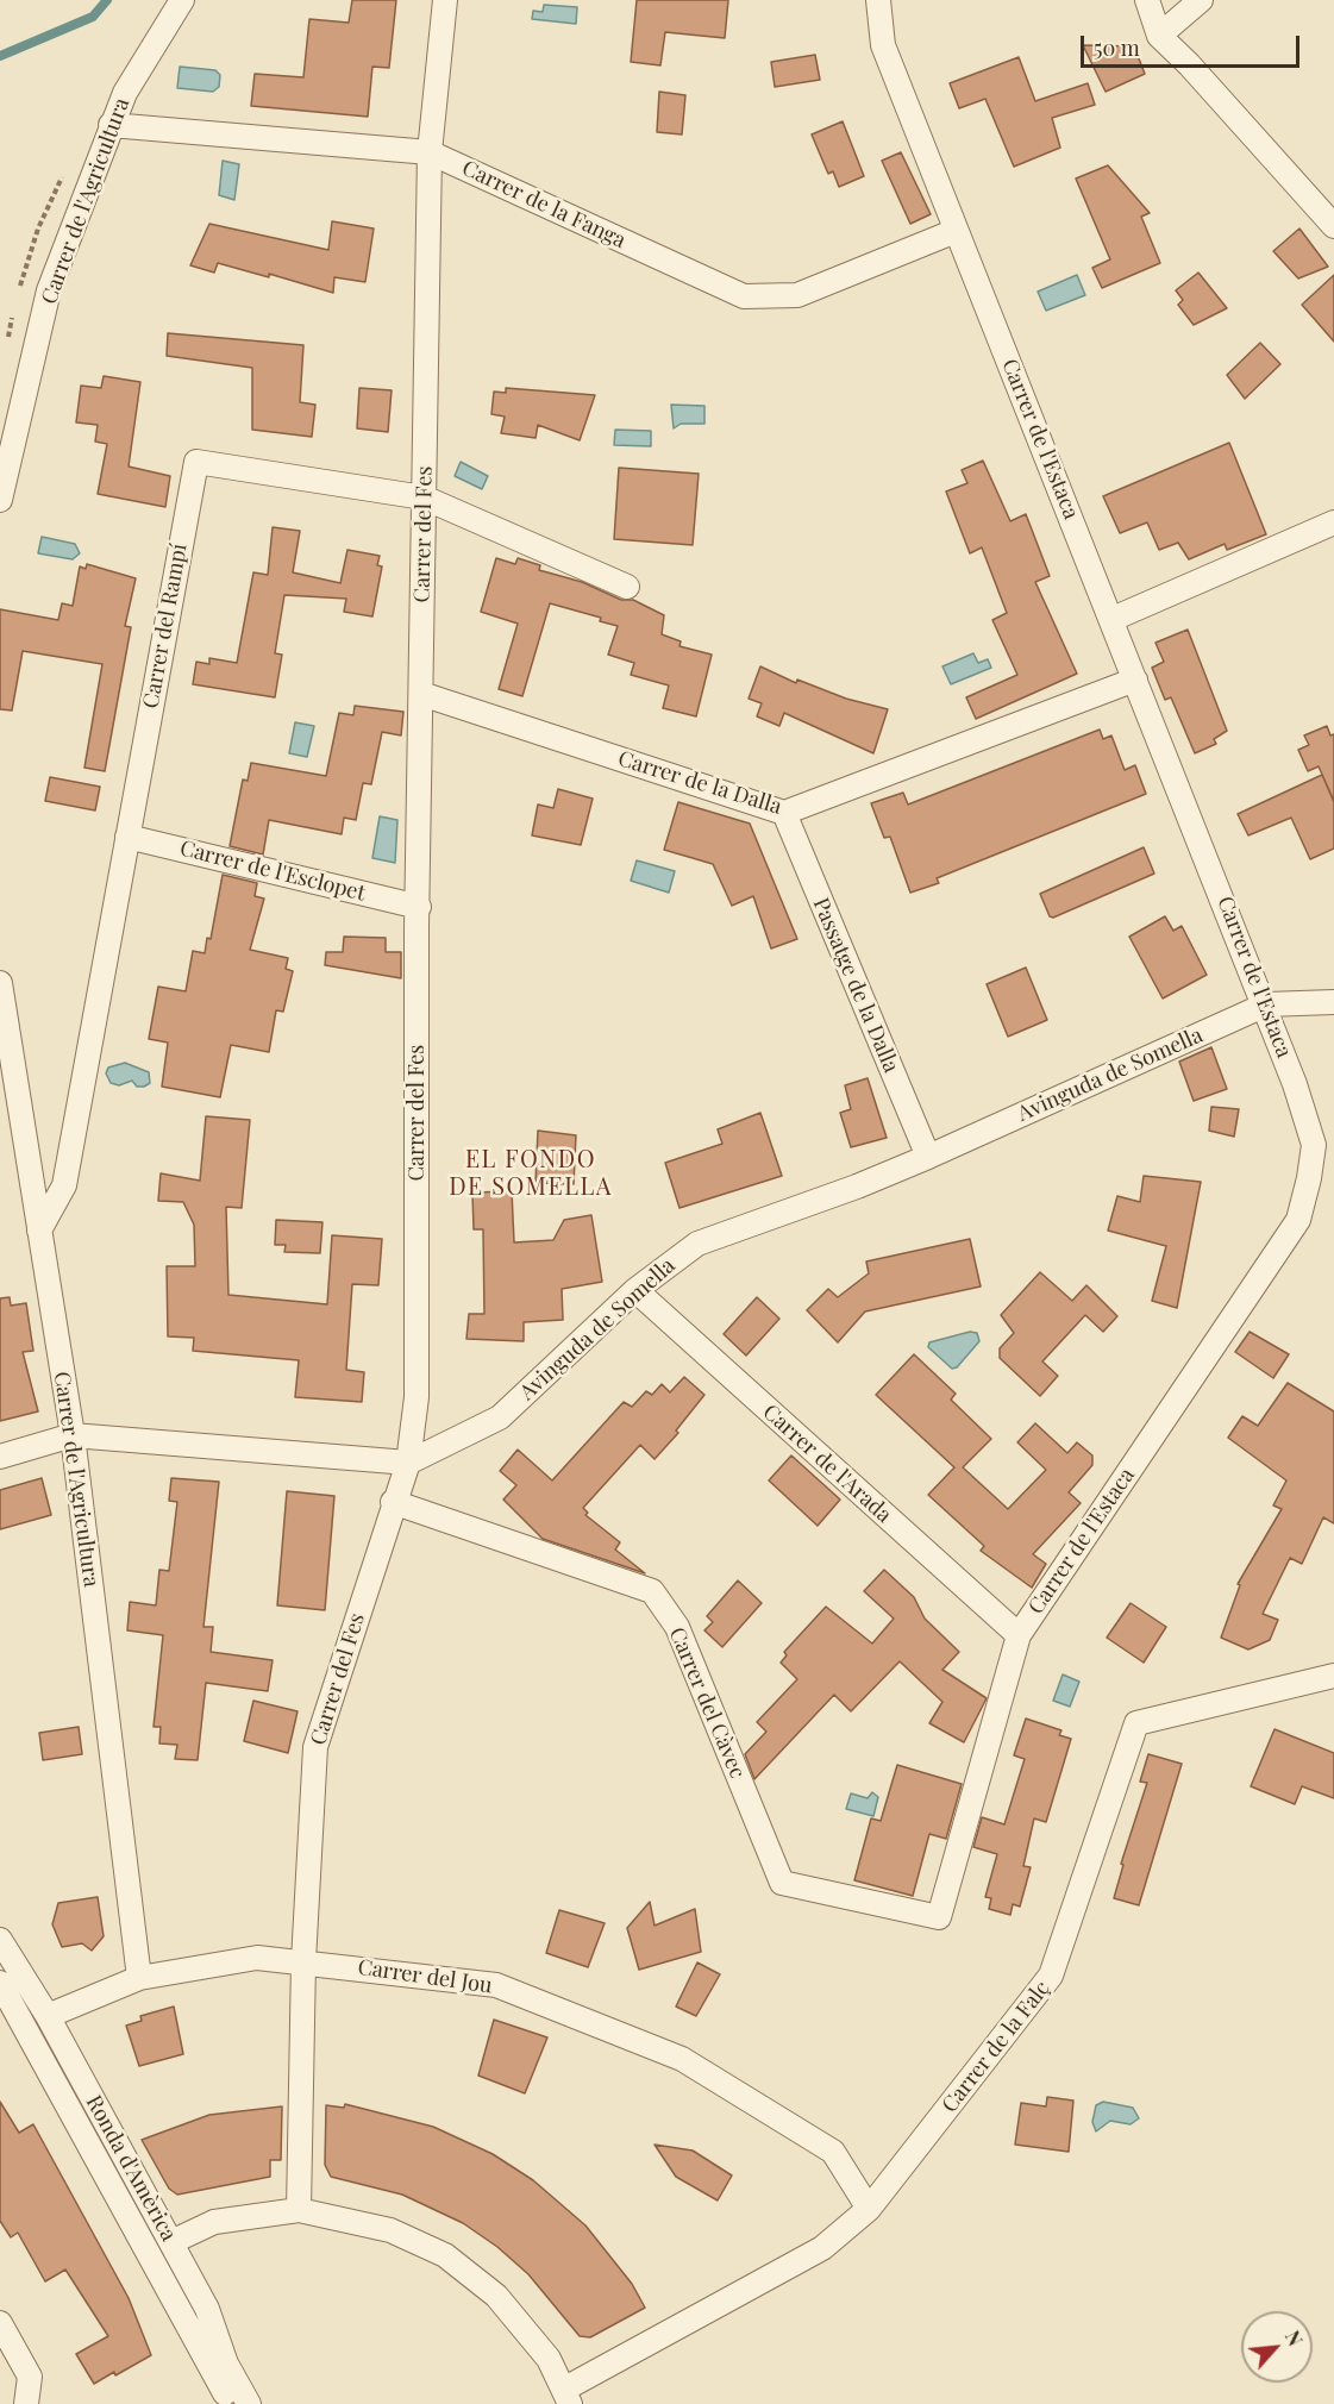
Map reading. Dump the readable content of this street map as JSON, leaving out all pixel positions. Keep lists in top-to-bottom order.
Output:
{
  "streets": {
    "street": [
      "Carrer de l'Agricultura",
      "Carrer de la Fanga",
      "Carrer de l'Estaca",
      "Carrer del Fes",
      "Carrer del Rampí",
      "Carrer de la Dalla",
      "Carrer de l'Esclopet",
      "Passatge de la Dalla",
      "Avinguda de Somella",
      "Carrer de l'Arada",
      "Carrer del Càvec",
      "Carrer del Jou",
      "Carrer de la Falç",
      "Ronda d'Amèrica"
    ]
  },
  "crossings": [
    ["Carrer de l'Agricultura", "Carrer de la Fanga"],
    ["Carrer de l'Agricultura", "Carrer del Rampí"],
    ["Carrer de l'Agricultura", "Carrer del Jou"],
    ["Carrer de la Fanga", "Carrer de l'Estaca"],
    ["Carrer de la Fanga", "Carrer del Fes"],
    ["Carrer de l'Estaca", "Carrer de la Dalla"],
    ["Carrer de l'Estaca", "Avinguda de Somella"],
    ["Carrer de l'Estaca", "Carrer de l'Arada"],
    ["Carrer de l'Estaca", "Carrer del Càvec"],
    ["Carrer del Fes", "Carrer del Rampí"],
    ["Carrer del Fes", "Carrer de la Dalla"],
    ["Carrer del Fes", "Carrer de l'Esclopet"],
    ["Carrer del Fes", "Avinguda de Somella"],
    ["Carrer del Fes", "Carrer del Càvec"],
    ["Carrer del Fes", "Carrer del Jou"],
    ["Carrer del Rampí", "Carrer de l'Esclopet"],
    ["Carrer de la Dalla", "Passatge de la Dalla"],
    ["Passatge de la Dalla", "Avinguda de Somella"],
    ["Avinguda de Somella", "Carrer de l'Arada"],
    ["Carrer del Jou", "Carrer de la Falç"],
    ["Carrer del Jou", "Ronda d'Amèrica"]
  ],
  "districts": ["EL FONDO DE SOMELLA"],
  "scale_bar": "50 m",
  "north": "top right"
}
